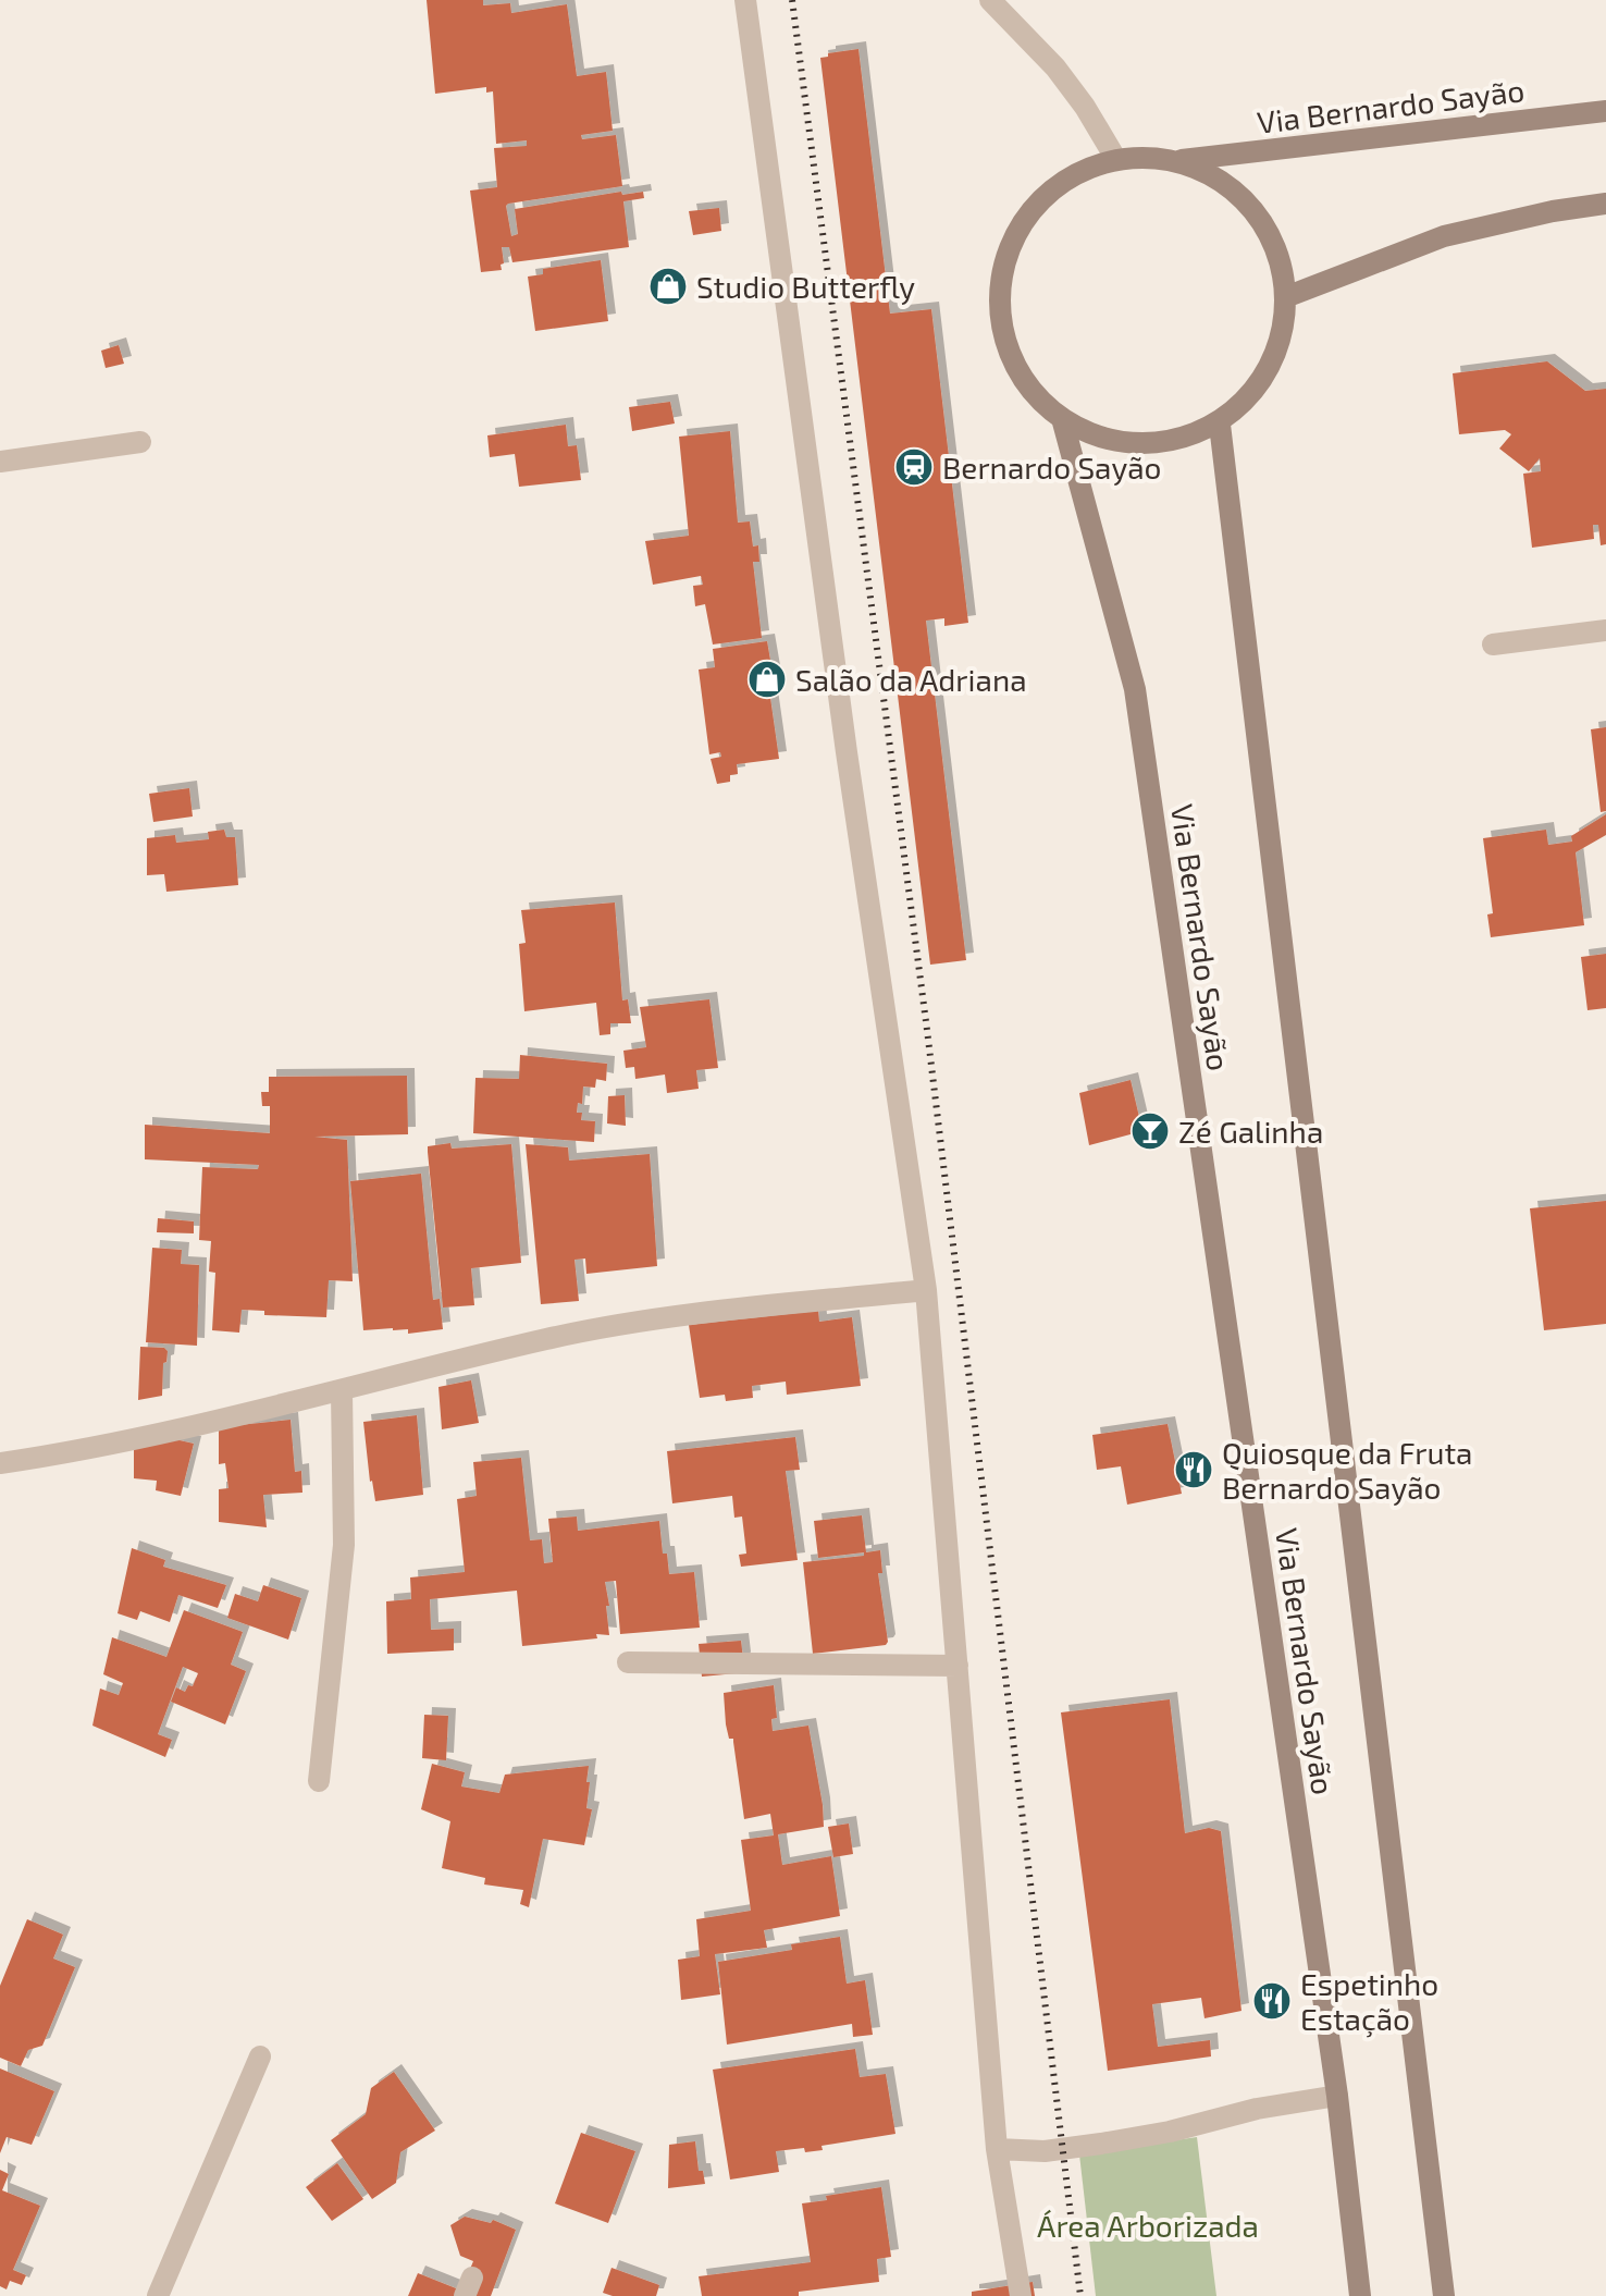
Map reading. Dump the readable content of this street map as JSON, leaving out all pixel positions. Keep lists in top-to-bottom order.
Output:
{
  "streets": {
    "main road": ["Via Bernardo Sayão"]
  },
  "parks": ["Área Arborizada"],
  "places": {
    "shop": ["Studio Butterfly", "Salão da Adriana"],
    "station": ["Bernardo Sayão"],
    "bar": ["Zé Galinha"],
    "restaurant": ["Quiosque da Fruta Bernardo Sayão", "Espetinho Estação"]
  }
}
